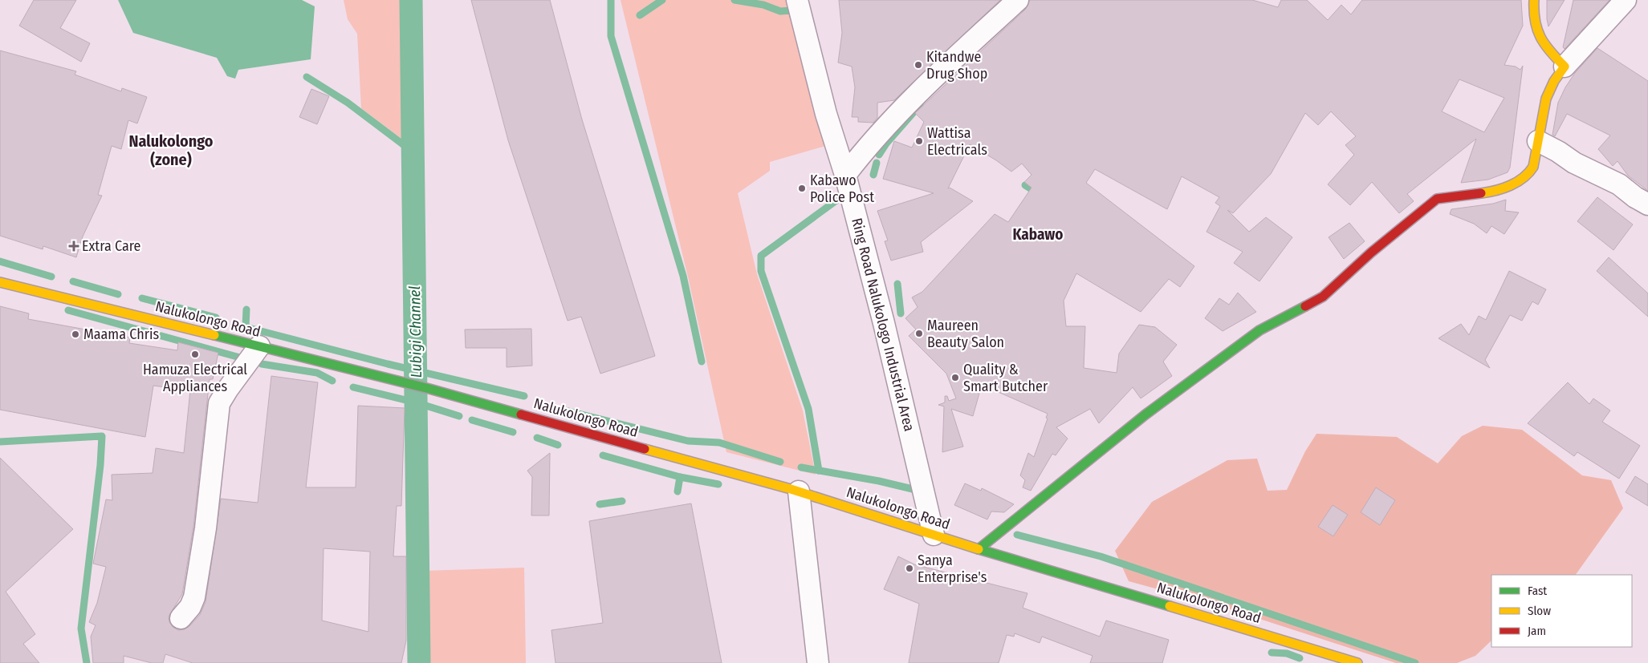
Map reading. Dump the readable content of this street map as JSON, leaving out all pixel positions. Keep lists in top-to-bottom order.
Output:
{
  "streets": {
    "street": ["Nalukolongo Road", "Ring Road Nalukologo Industrial Area"]
  },
  "crossings": [
    ["Nalukolongo Road", "Ring Road Nalukologo Industrial Area"]
  ],
  "districts": ["Nalukolongo (zone)", "Kabawo"],
  "water": ["Lubigi Channel"],
  "places": {
    "other": [
      "Kitandwe Drug Shop",
      "Wattisa Electricals",
      "Kabawo Police Post",
      "Maureen Beauty Salon",
      "Maama Chris",
      "Hamuza Electrical Appliances",
      "Quality & Smart Butcher",
      "Sanya Enterprise's"
    ],
    "health": ["Extra Care"]
  },
  "legend": ["Fast", "Slow", "Jam"]
}
